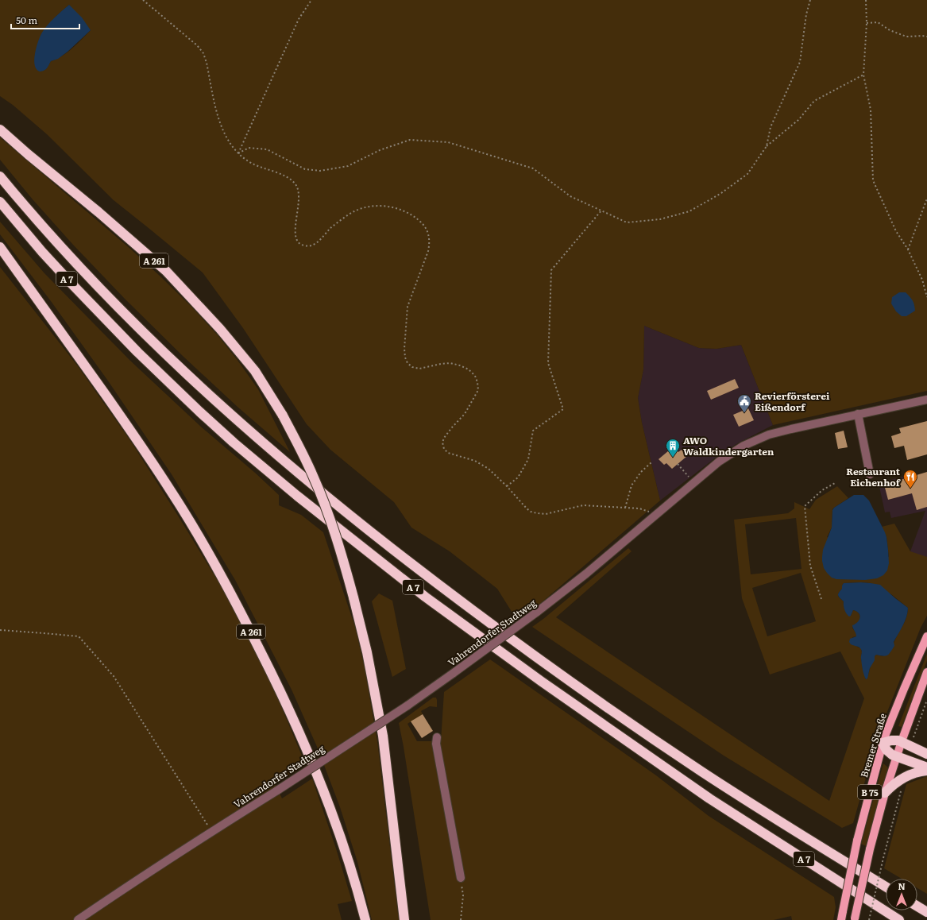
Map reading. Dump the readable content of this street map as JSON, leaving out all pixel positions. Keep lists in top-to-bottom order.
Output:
{
  "streets": {
    "highway": ["A 261", "A 7"],
    "main road": ["Bremer Straße", "B 75"],
    "street": ["Vahrendorfer Stadtweg"]
  },
  "places": {
    "public building": ["Revierförsterei Eißendorf"],
    "building": ["AWO Waldkindergarten"],
    "restaurant": ["Restaurant Eichenhof"]
  },
  "scale_bar": "50 m",
  "north": "top"
}
